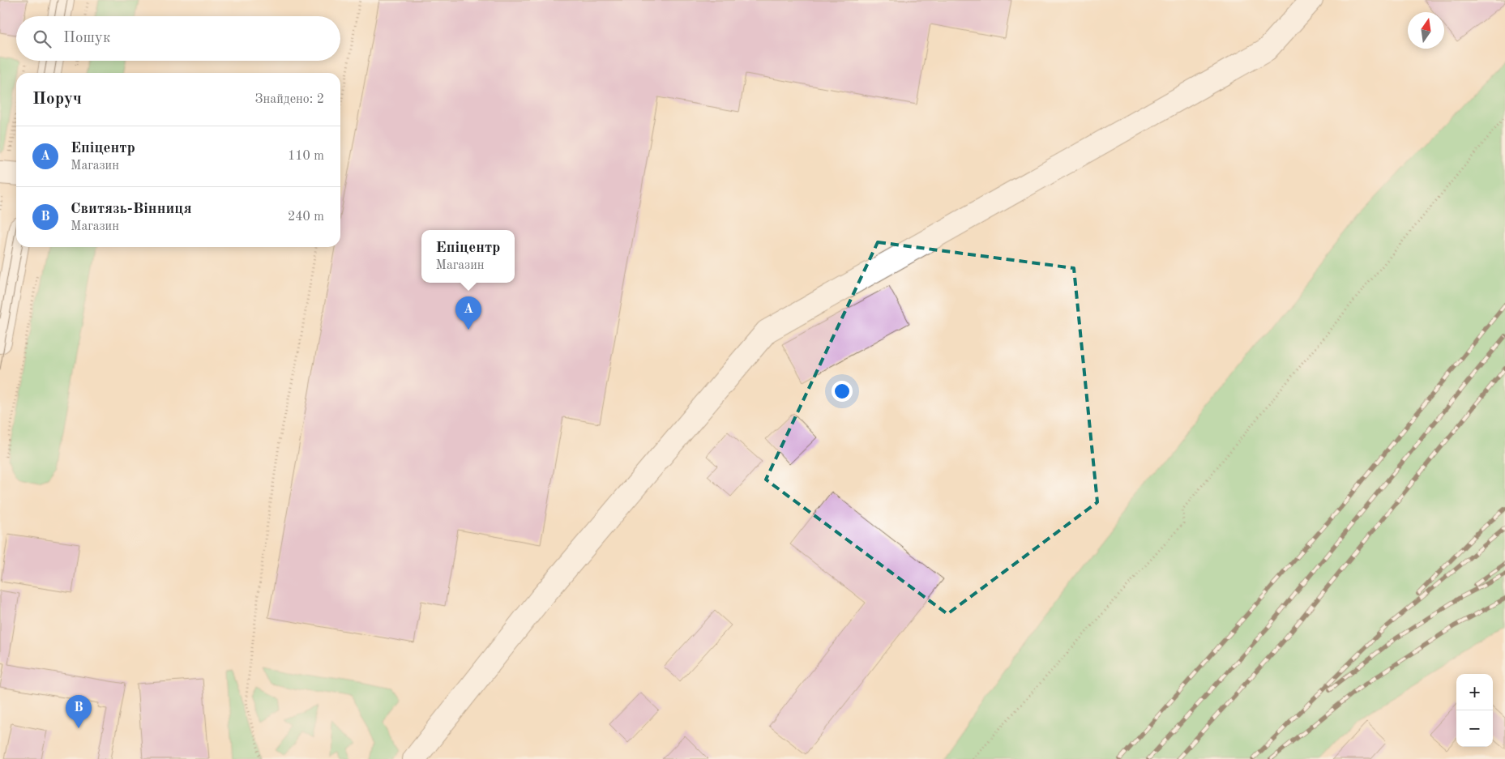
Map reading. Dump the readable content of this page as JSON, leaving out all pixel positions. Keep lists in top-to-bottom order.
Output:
{
  "north": "top",
  "page": {
    "search": "Пошук",
    "heading": ["Поруч", "Знайдено: 2"],
    "list": [
      {
        "mark": "A",
        "name": "Епіцентр",
        "note": "Магазин",
        "value": "110 m"
      },
      {
        "mark": "B",
        "name": "Свитязь-Вінниця",
        "note": "Магазин",
        "value": "240 m"
      }
    ],
    "popup": ["Епіцентр", "Магазин"],
    "pins": ["A", "B"],
    "map_buttons": ["+", "−"]
  }
}
